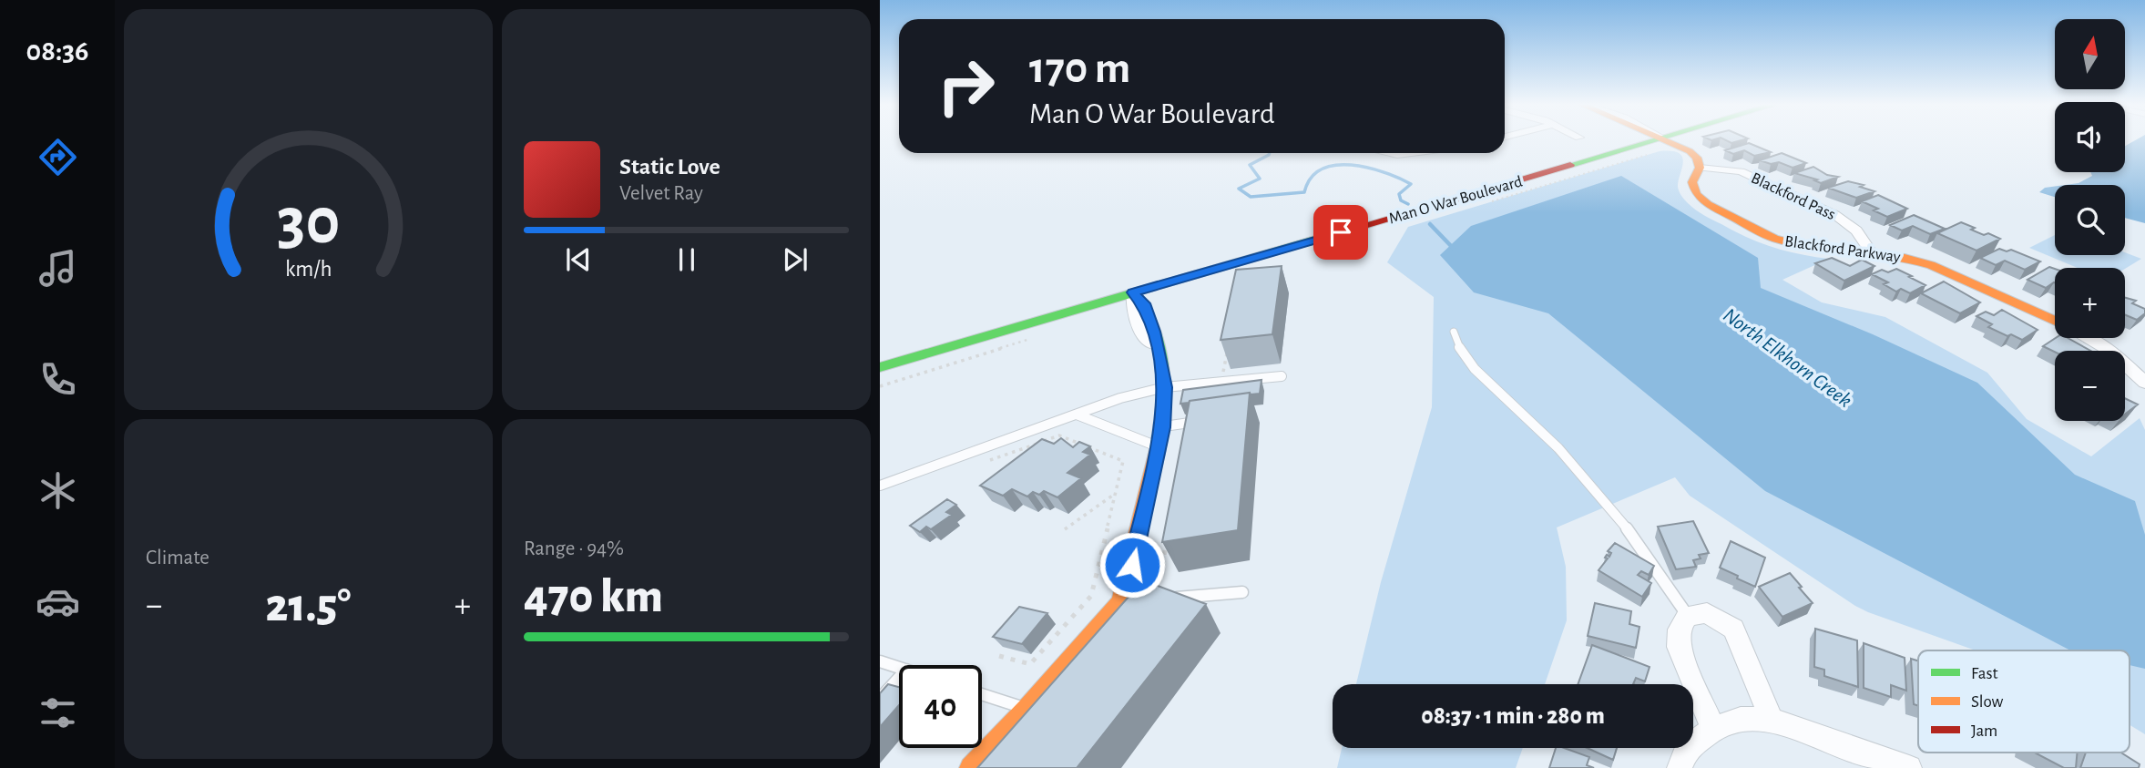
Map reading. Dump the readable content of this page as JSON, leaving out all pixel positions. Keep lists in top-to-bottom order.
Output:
{
  "streets": {
    "street": ["Blackford Pass", "Man O War Boulevard", "Blackford Parkway"]
  },
  "crossings": [
    ["Blackford Pass", "Blackford Parkway"]
  ],
  "water": ["North Elkhorn Creek"],
  "legend": ["Fast", "Slow", "Jam"],
  "north": "top",
  "page": {
    "tabs": "08:36",
    "map_buttons": ["+", "−"],
    "turn": ["170 m", "Man O War Boulevard"],
    "song": ["Static Love", "Velvet Ray"],
    "tile": [
      "Climate",
      ["Range · 94%", "470 km"]
    ],
    "heat": ["−", "21.5°", "+"],
    "limit": "40",
    "trip": "08:37 · 1 min · 280 m",
    "gauge": ["30", "km/h"]
  }
}
